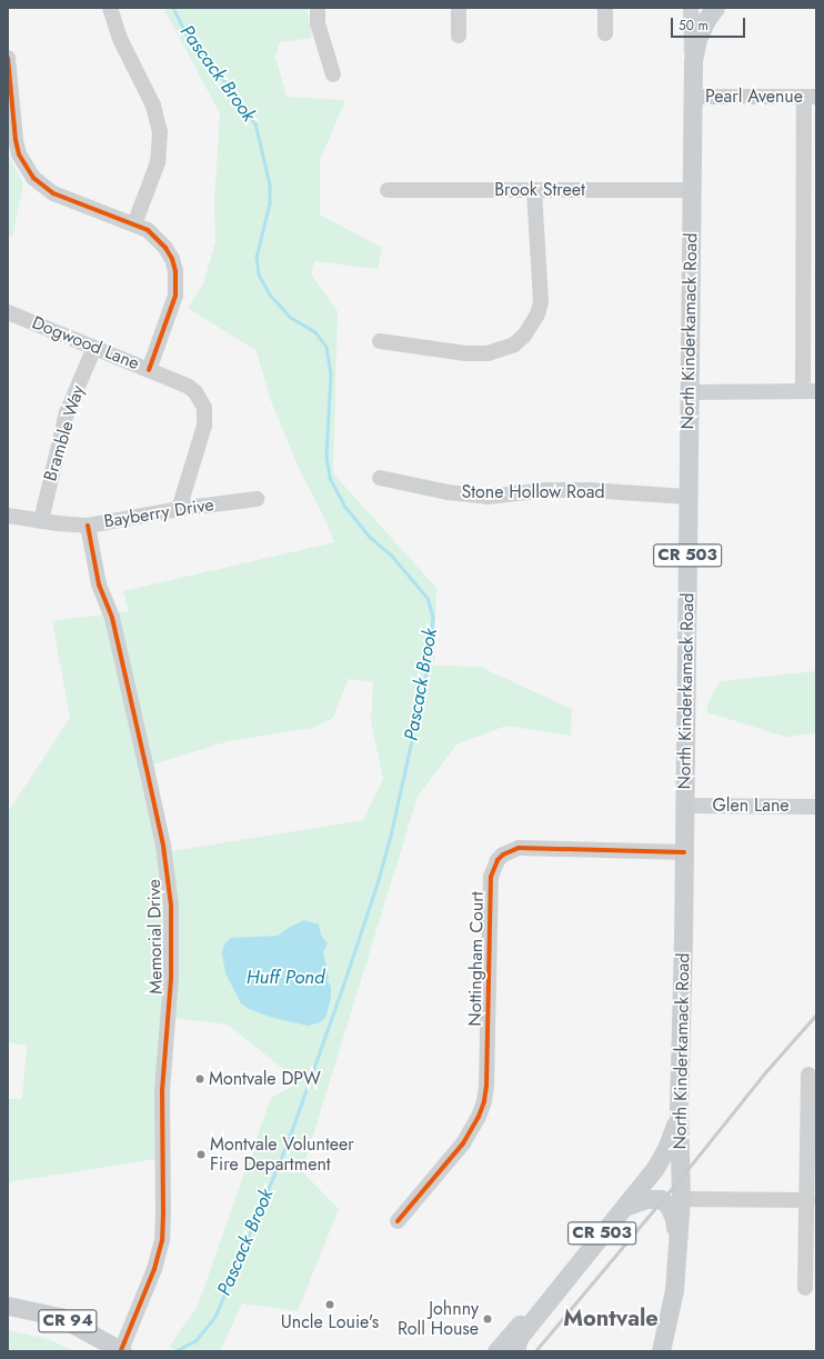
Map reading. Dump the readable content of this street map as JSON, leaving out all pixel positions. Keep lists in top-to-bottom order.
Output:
{
  "streets": {
    "main road": ["North Kinderkamack Road", "CR 503", "CR 94"],
    "street": [
      "Pearl Avenue",
      "Brook Street",
      "Dogwood Lane",
      "Bramble Way",
      "Stone Hollow Road",
      "Bayberry Drive",
      "Glen Lane",
      "Memorial Drive",
      "Nottingham Court"
    ]
  },
  "crossings": [
    ["Pearl Avenue", "North Kinderkamack Road"],
    ["Brook Street", "North Kinderkamack Road"],
    ["North Kinderkamack Road", "Stone Hollow Road"],
    ["North Kinderkamack Road", "CR 503"],
    ["North Kinderkamack Road", "Glen Lane"],
    ["North Kinderkamack Road", "Nottingham Court"],
    ["Dogwood Lane", "Bramble Way"],
    ["Dogwood Lane", "Bayberry Drive"],
    ["Bramble Way", "Bayberry Drive"],
    ["Bayberry Drive", "Memorial Drive"],
    ["Memorial Drive", "CR 94"]
  ],
  "districts": ["Montvale"],
  "water": ["Pascack Brook", "Huff Pond"],
  "places": [
    "Montvale DPW",
    "Montvale Volunteer Fire Department",
    "Uncle Louie's",
    "Johnny Roll House"
  ],
  "scale_bar": "50 m"
}
